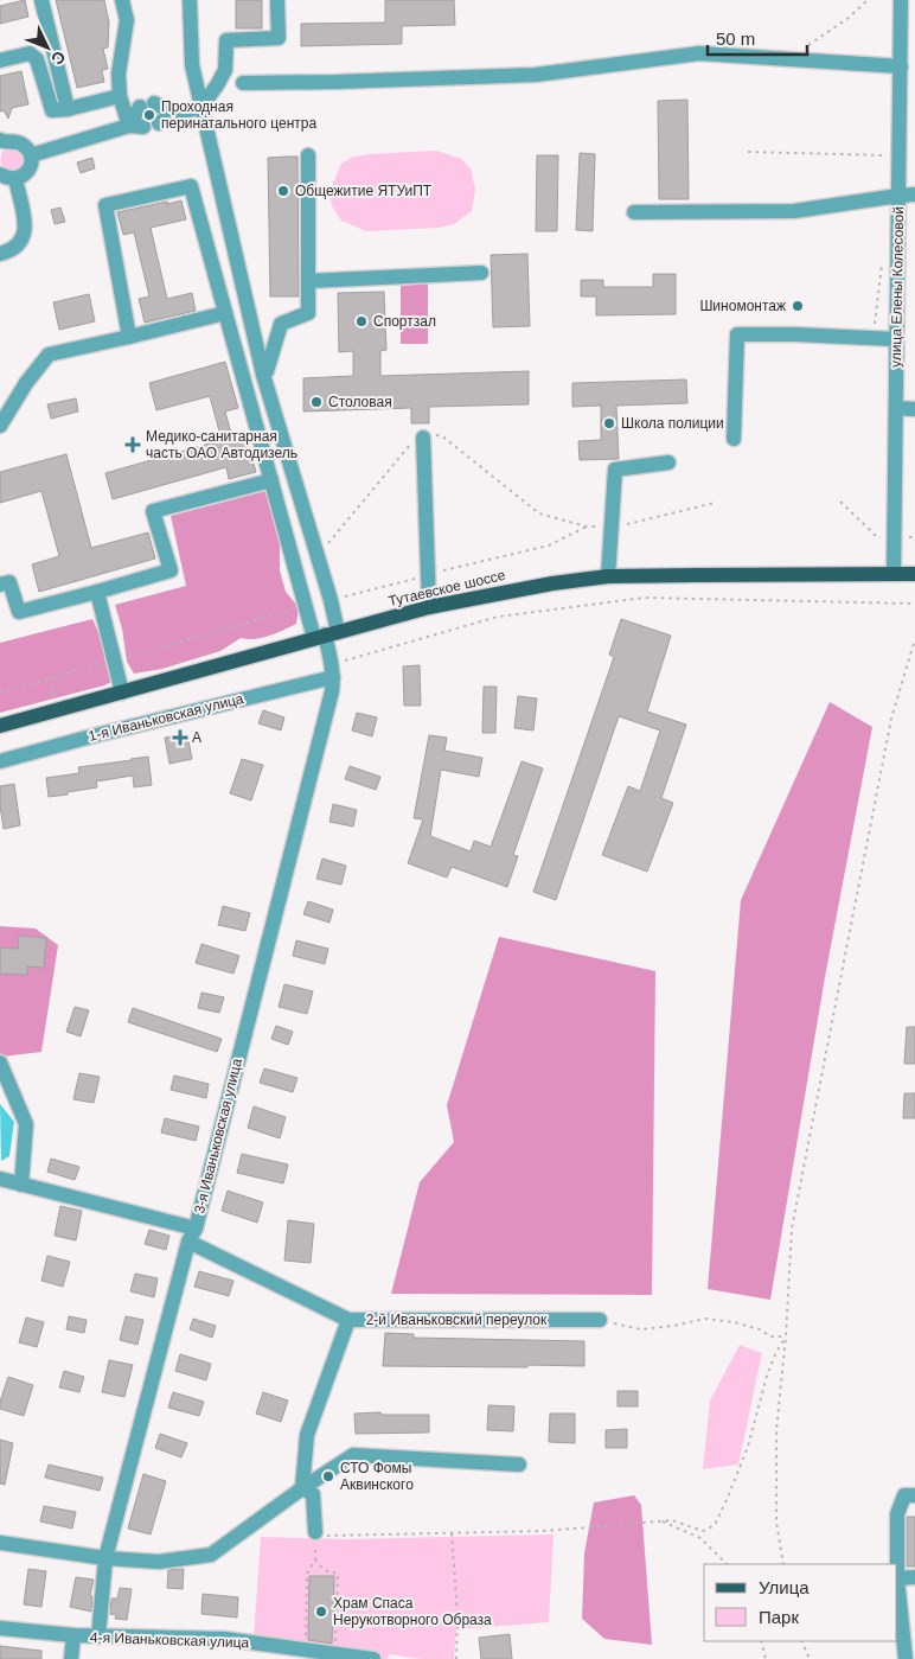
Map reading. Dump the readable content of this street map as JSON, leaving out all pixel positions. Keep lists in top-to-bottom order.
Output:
{
  "streets": {
    "main road": ["Тутаевское шоссе"],
    "street": [
      "улица Елены Колесовой",
      "1-я Иваньковская улица",
      "3-я Иваньковская улица",
      "2-й Иваньковский переулок",
      "4-я Иваньковская улица"
    ]
  },
  "crossings": [
    ["улица Елены Колесовой", "Тутаевское шоссе"],
    ["Тутаевское шоссе", "3-я Иваньковская улица"],
    ["1-я Иваньковская улица", "3-я Иваньковская улица"],
    ["3-я Иваньковская улица", "2-й Иваньковский переулок"],
    ["3-я Иваньковская улица", "4-я Иваньковская улица"]
  ],
  "places": {
    "other": [
      "Проходная перинатального центра",
      "Общежитие ЯТУиПТ",
      "Шиномонтаж",
      "Спортзал",
      "Столовая",
      "Школа полиции",
      "СТО Фомы Аквинского",
      "Храм Спаса Нерукотворного Образа"
    ],
    "health": ["Медико-санитарная часть ОАО Автодизель", "А"]
  },
  "legend": ["Улица", "Парк"],
  "scale_bar": "50 m",
  "north": "bottom right"
}
